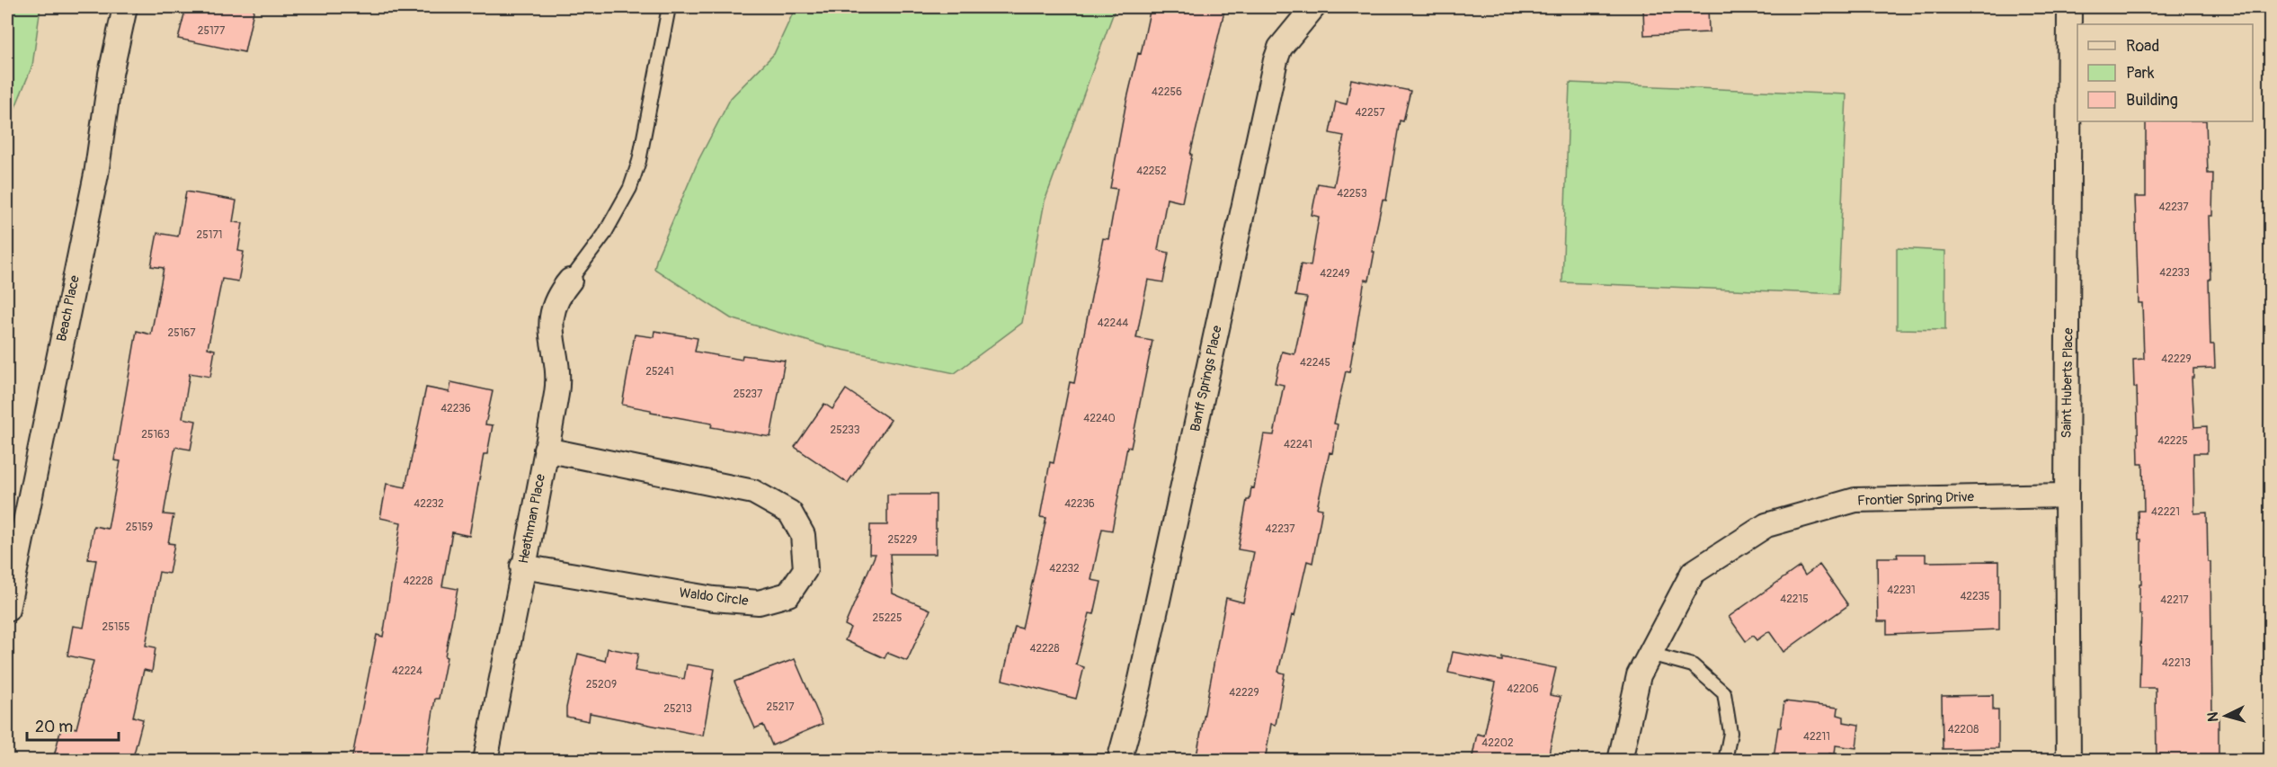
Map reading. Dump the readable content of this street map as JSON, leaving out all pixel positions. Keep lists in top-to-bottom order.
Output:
{
  "streets": {
    "street": [
      "Beach Place",
      "Banff Springs Place",
      "Saint Huberts Place",
      "Frontier Spring Drive",
      "Heathman Place",
      "Waldo Circle"
    ]
  },
  "crossings": [
    ["Saint Huberts Place", "Frontier Spring Drive"],
    ["Heathman Place", "Waldo Circle"]
  ],
  "house_numbers": [
    "25177",
    "42256",
    "42257",
    "42252",
    "42253",
    "42237",
    "25171",
    "42233",
    "42249",
    "42244",
    "25167",
    "42229",
    "42245",
    "25241",
    "25237",
    "42236",
    "42240",
    "25233",
    "25163",
    "42225",
    "42241",
    "42232",
    "42236",
    "42221",
    "25159",
    "42237",
    "25229",
    "42232",
    "42228",
    "42231",
    "42235",
    "42215",
    "42217",
    "25225",
    "25155",
    "42228",
    "42213",
    "42224",
    "25209",
    "42206",
    "42229",
    "25217",
    "25213",
    "42208",
    "42211",
    "42202"
  ],
  "legend": ["Road", "Park", "Building"],
  "scale_bar": "20 m",
  "north": "left"
}
